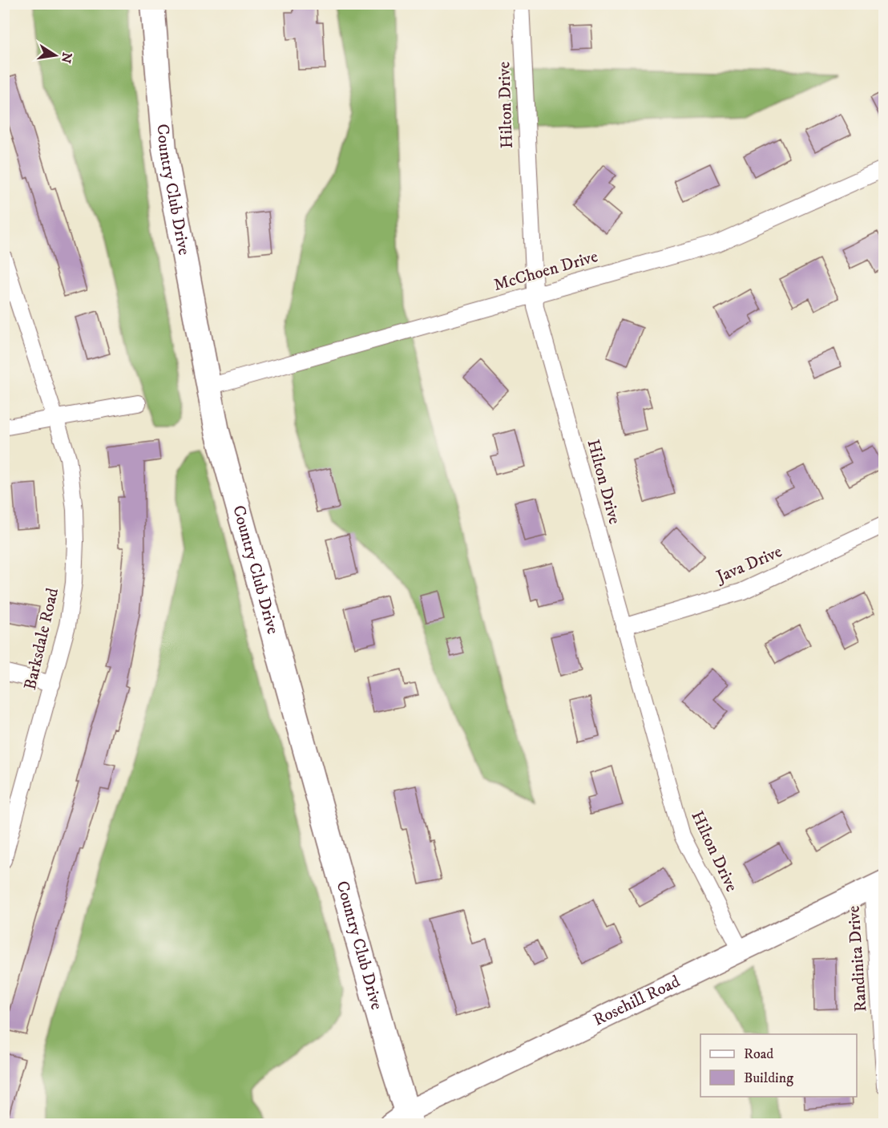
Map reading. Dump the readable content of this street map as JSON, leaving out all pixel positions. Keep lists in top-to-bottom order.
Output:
{
  "streets": {
    "main road": ["Country Club Drive", "Rosehill Road"],
    "street": [
      "Hilton Drive",
      "McChoen Drive",
      "Java Drive",
      "Barksdale Road",
      "Randinita Drive"
    ]
  },
  "crossings": [
    ["Hilton Drive", "McChoen Drive"],
    ["Hilton Drive", "Java Drive"],
    ["Hilton Drive", "Rosehill Road"],
    ["Country Club Drive", "McChoen Drive"],
    ["Country Club Drive", "Rosehill Road"],
    ["Randinita Drive", "Rosehill Road"]
  ],
  "legend": ["Road", "Building"],
  "north": "right"
}
